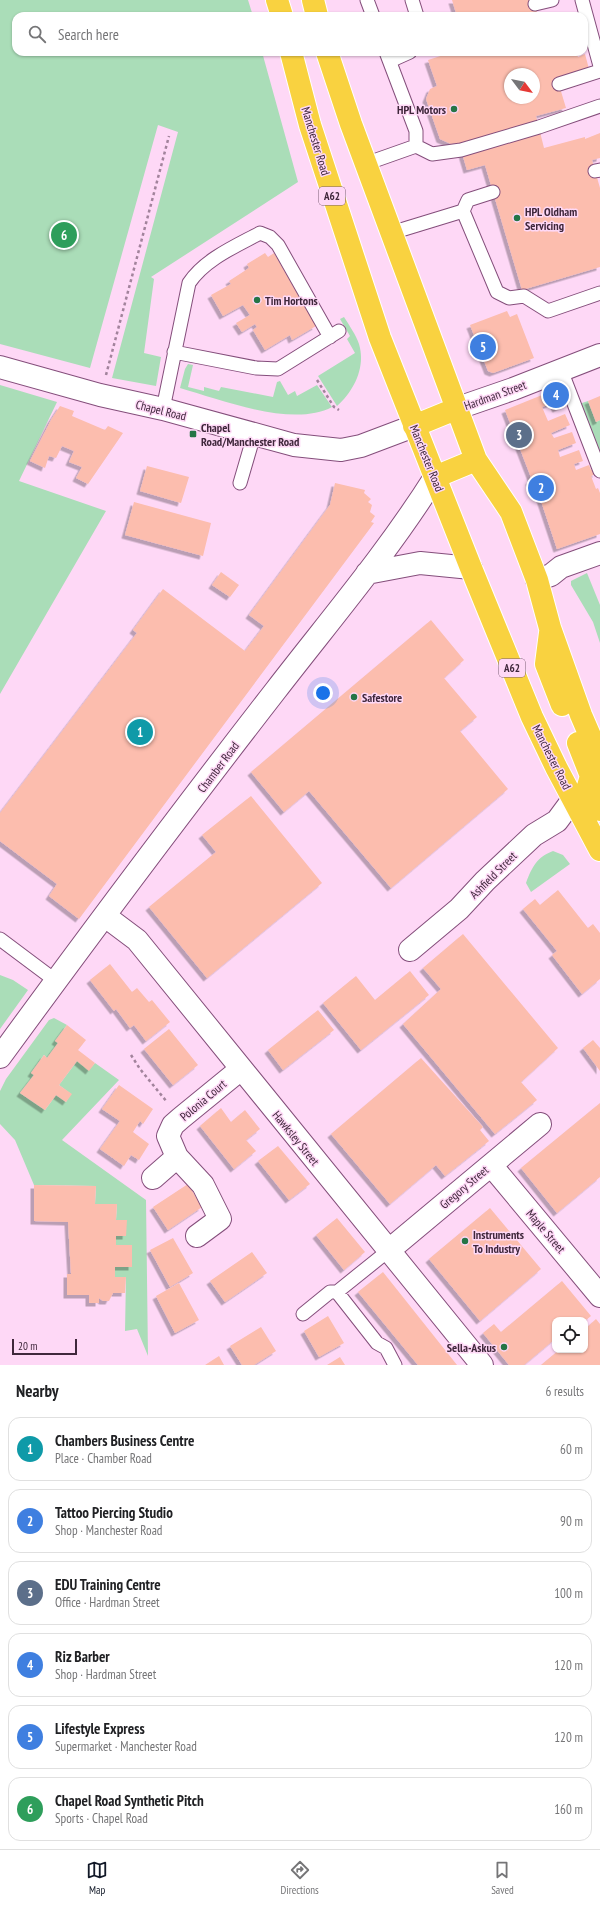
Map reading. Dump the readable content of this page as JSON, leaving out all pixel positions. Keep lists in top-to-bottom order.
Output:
{
  "streets": {
    "highway": ["Manchester Road", "A62"],
    "street": [
      "Hardman Street",
      "Chapel Road",
      "Chamber Road",
      "Ashfield Street",
      "Polonia Court",
      "Hawksley Street",
      "Gregory Street",
      "Maple Street"
    ]
  },
  "crossings": [
    ["Manchester Road", "Chapel Road"],
    ["Manchester Road", "Chamber Road"],
    ["Manchester Road", "Ashfield Street"],
    ["Chamber Road", "Hawksley Street"],
    ["Polonia Court", "Hawksley Street"],
    ["Hawksley Street", "Gregory Street"],
    ["Gregory Street", "Maple Street"]
  ],
  "places": {
    "other": [
      "HPL Motors",
      "HPL Oldham Servicing",
      "Tim Hortons",
      "Safestore",
      "Instruments To Industry",
      "Sella-Askus"
    ],
    "transit": ["Chapel Road/Manchester Road"]
  },
  "scale_bar": "20 m",
  "north": "bottom right",
  "page": {
    "search": "Search here",
    "pins": [
      "6",
      "5",
      "4",
      "3",
      "2",
      "1"
    ],
    "scale": "20 m",
    "heading": ["Nearby", "6 results"],
    "list": [
      {
        "mark": "1",
        "name": "Chambers Business Centre",
        "note": "Place · Chamber Road",
        "value": "60 m"
      },
      {
        "mark": "2",
        "name": "Tattoo Piercing Studio",
        "note": "Shop · Manchester Road",
        "value": "90 m"
      },
      {
        "mark": "3",
        "name": "EDU Training Centre",
        "note": "Office · Hardman Street",
        "value": "100 m"
      },
      {
        "mark": "4",
        "name": "Riz Barber",
        "note": "Shop · Hardman Street",
        "value": "120 m"
      },
      {
        "mark": "5",
        "name": "Lifestyle Express",
        "note": "Supermarket · Manchester Road",
        "value": "120 m"
      },
      {
        "mark": "6",
        "name": "Chapel Road Synthetic Pitch",
        "note": "Sports · Chapel Road",
        "value": "160 m"
      }
    ],
    "nav": ["Map", "Directions", "Saved"]
  }
}
